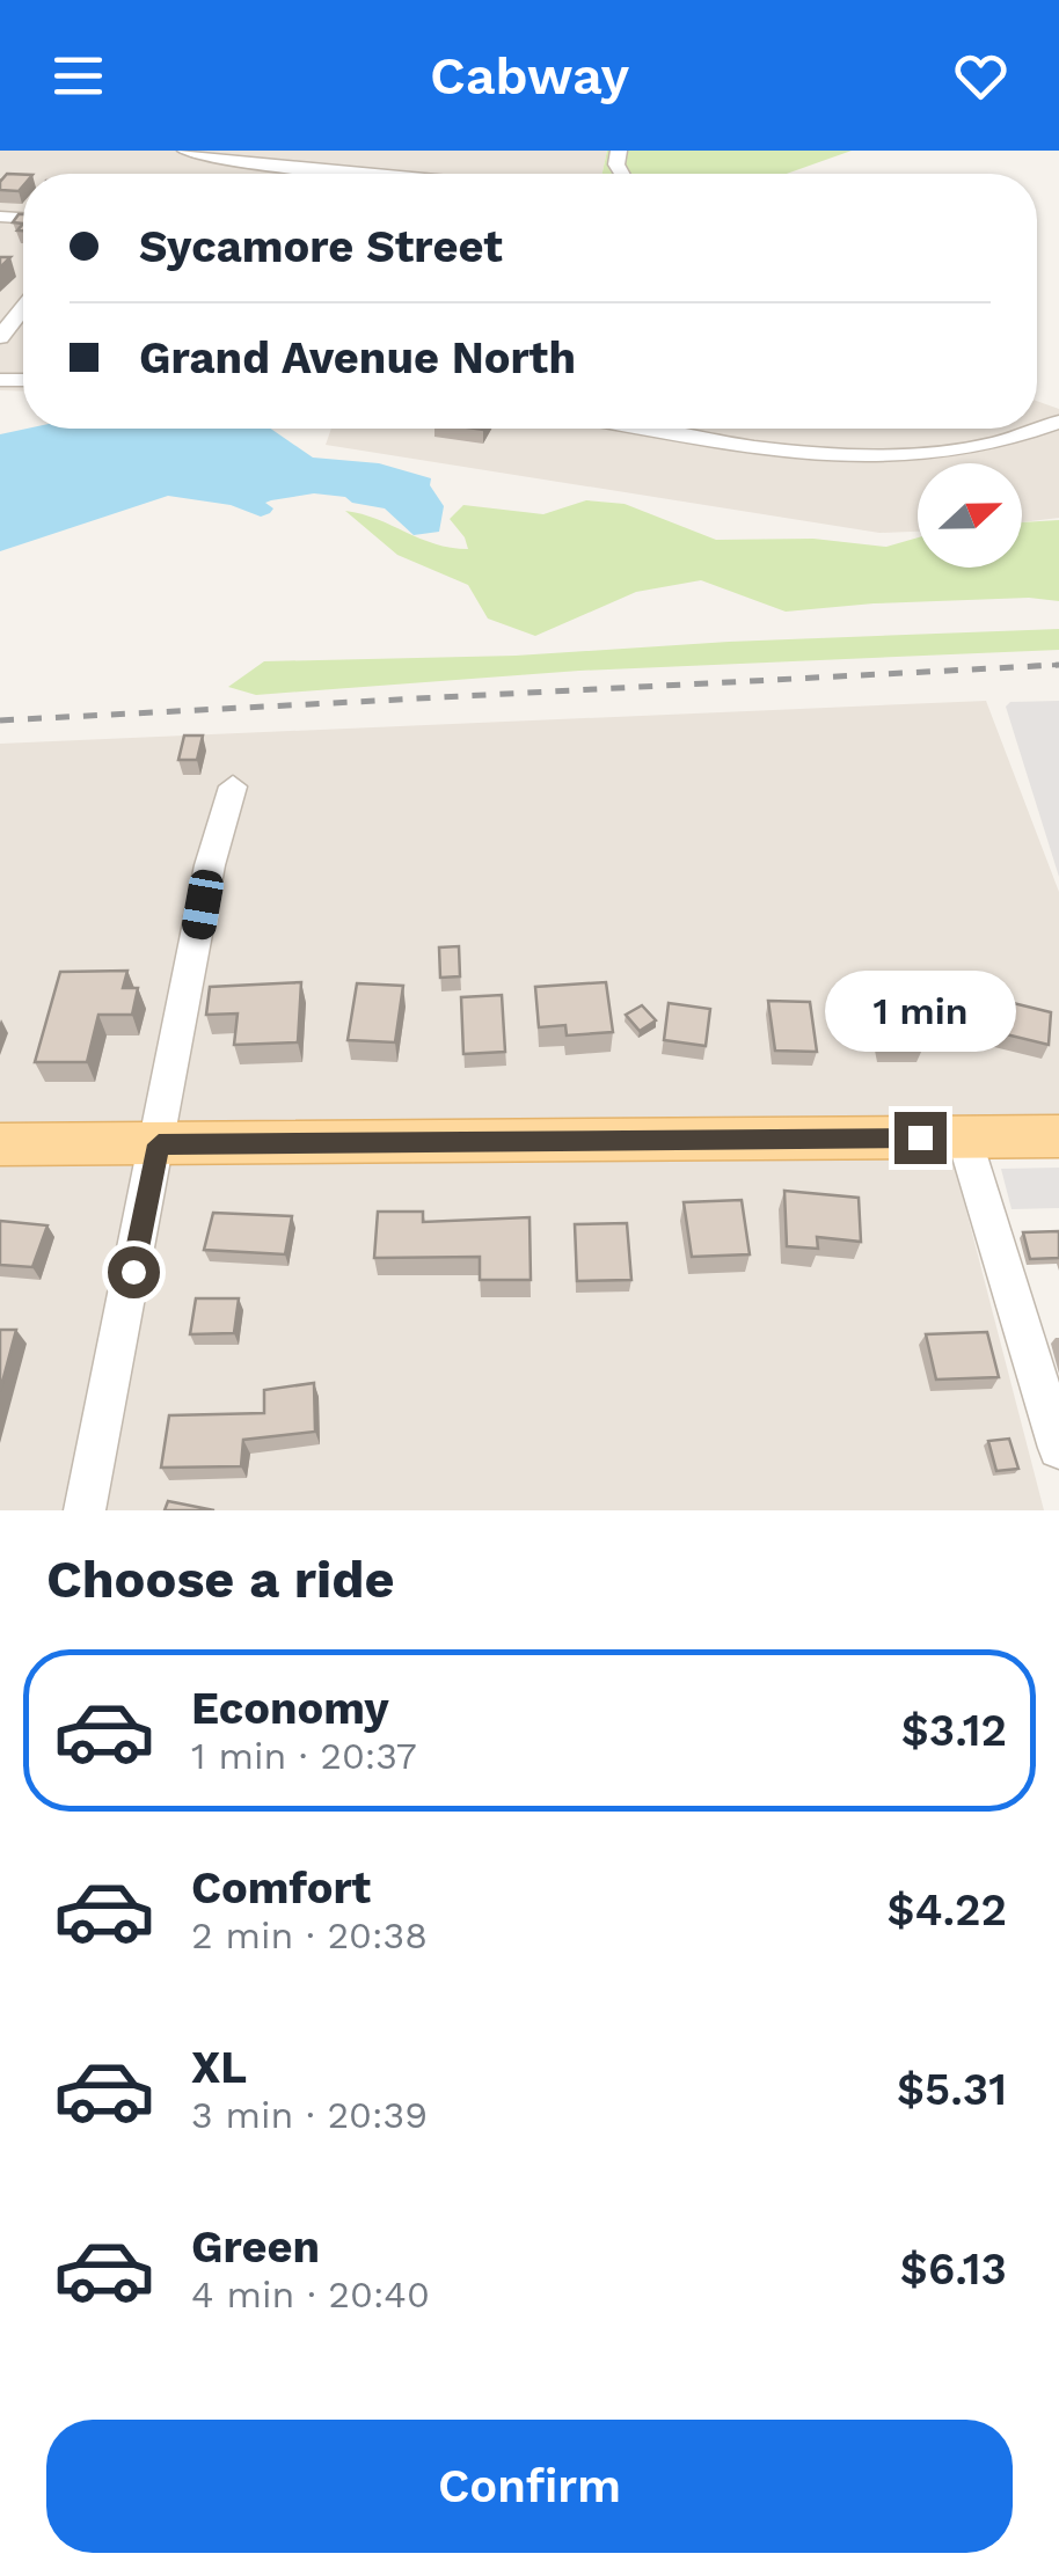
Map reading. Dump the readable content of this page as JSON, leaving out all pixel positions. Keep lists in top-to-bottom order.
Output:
{
  "north": "right",
  "page": {
    "header": "Cabway",
    "banner": ["Sycamore Street", "Grand Avenue North"],
    "bubble": "1 min",
    "heading": "Choose a ride",
    "list": [
      {
        "name": "Economy",
        "note": "1 min · 20:37",
        "value": "$3.12"
      },
      {
        "name": "Comfort",
        "note": "2 min · 20:38",
        "value": "$4.22"
      },
      {
        "name": "XL",
        "note": "3 min · 20:39",
        "value": "$5.31"
      },
      {
        "name": "Green",
        "note": "4 min · 20:40",
        "value": "$6.13"
      }
    ],
    "buttons": "Confirm"
  }
}
